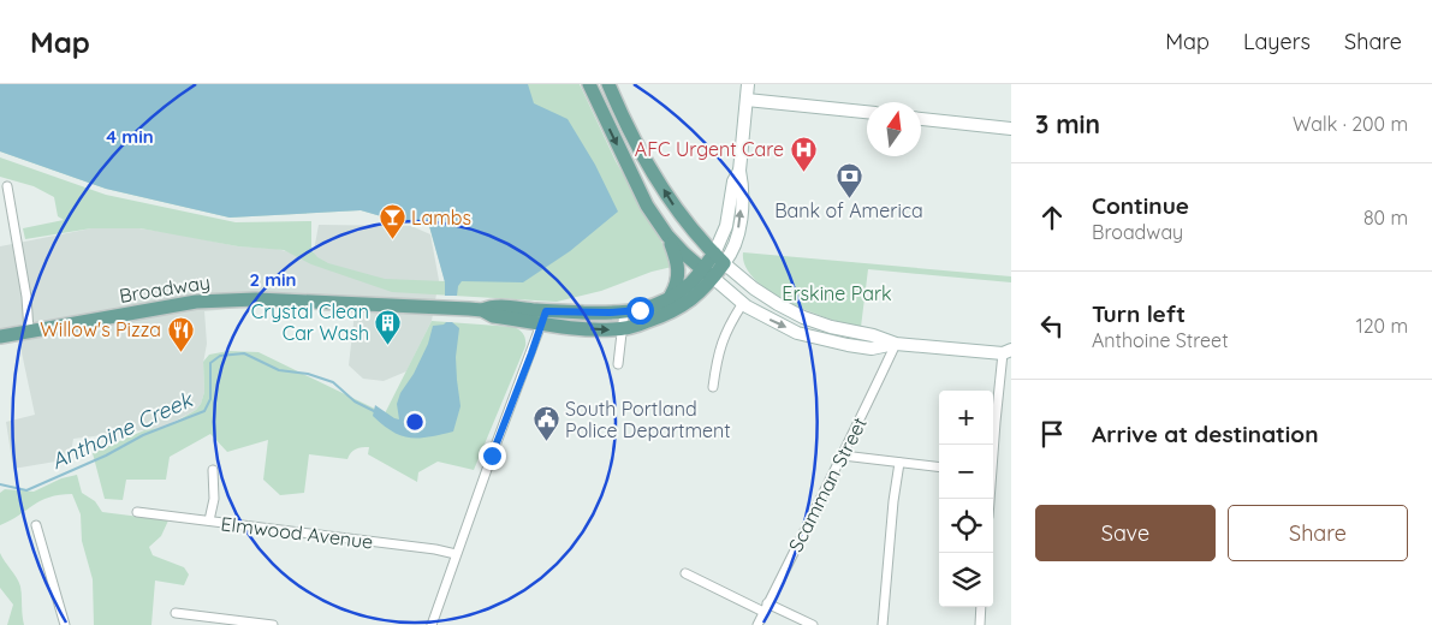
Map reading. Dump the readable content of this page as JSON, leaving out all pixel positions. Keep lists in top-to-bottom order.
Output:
{
  "streets": {
    "main road": ["Broadway"],
    "street": ["Scamman Street", "Elmwood Avenue"]
  },
  "water": ["Anthoine Creek"],
  "parks": ["Erskine Park"],
  "places": {
    "hospital": ["AFC Urgent Care"],
    "bank": ["Bank of America"],
    "bar": ["Lambs"],
    "building": ["Crystal Clean Car Wash"],
    "restaurant": ["Willow's Pizza"],
    "public building": ["South Portland Police Department"]
  },
  "north": "top",
  "page": {
    "header": "Map",
    "nav": ["Map", "Layers", "Share"],
    "heading": ["3 min", "Walk · 200 m"],
    "list": [
      ["Continue", "Broadway", "80 m"],
      ["Turn left", "Anthoine Street", "120 m"],
      "Arrive at destination"
    ],
    "map_buttons": ["+", "−"],
    "buttons": ["Save", "Share"]
  },
  "rings": ["4 min", "2 min"]
}
